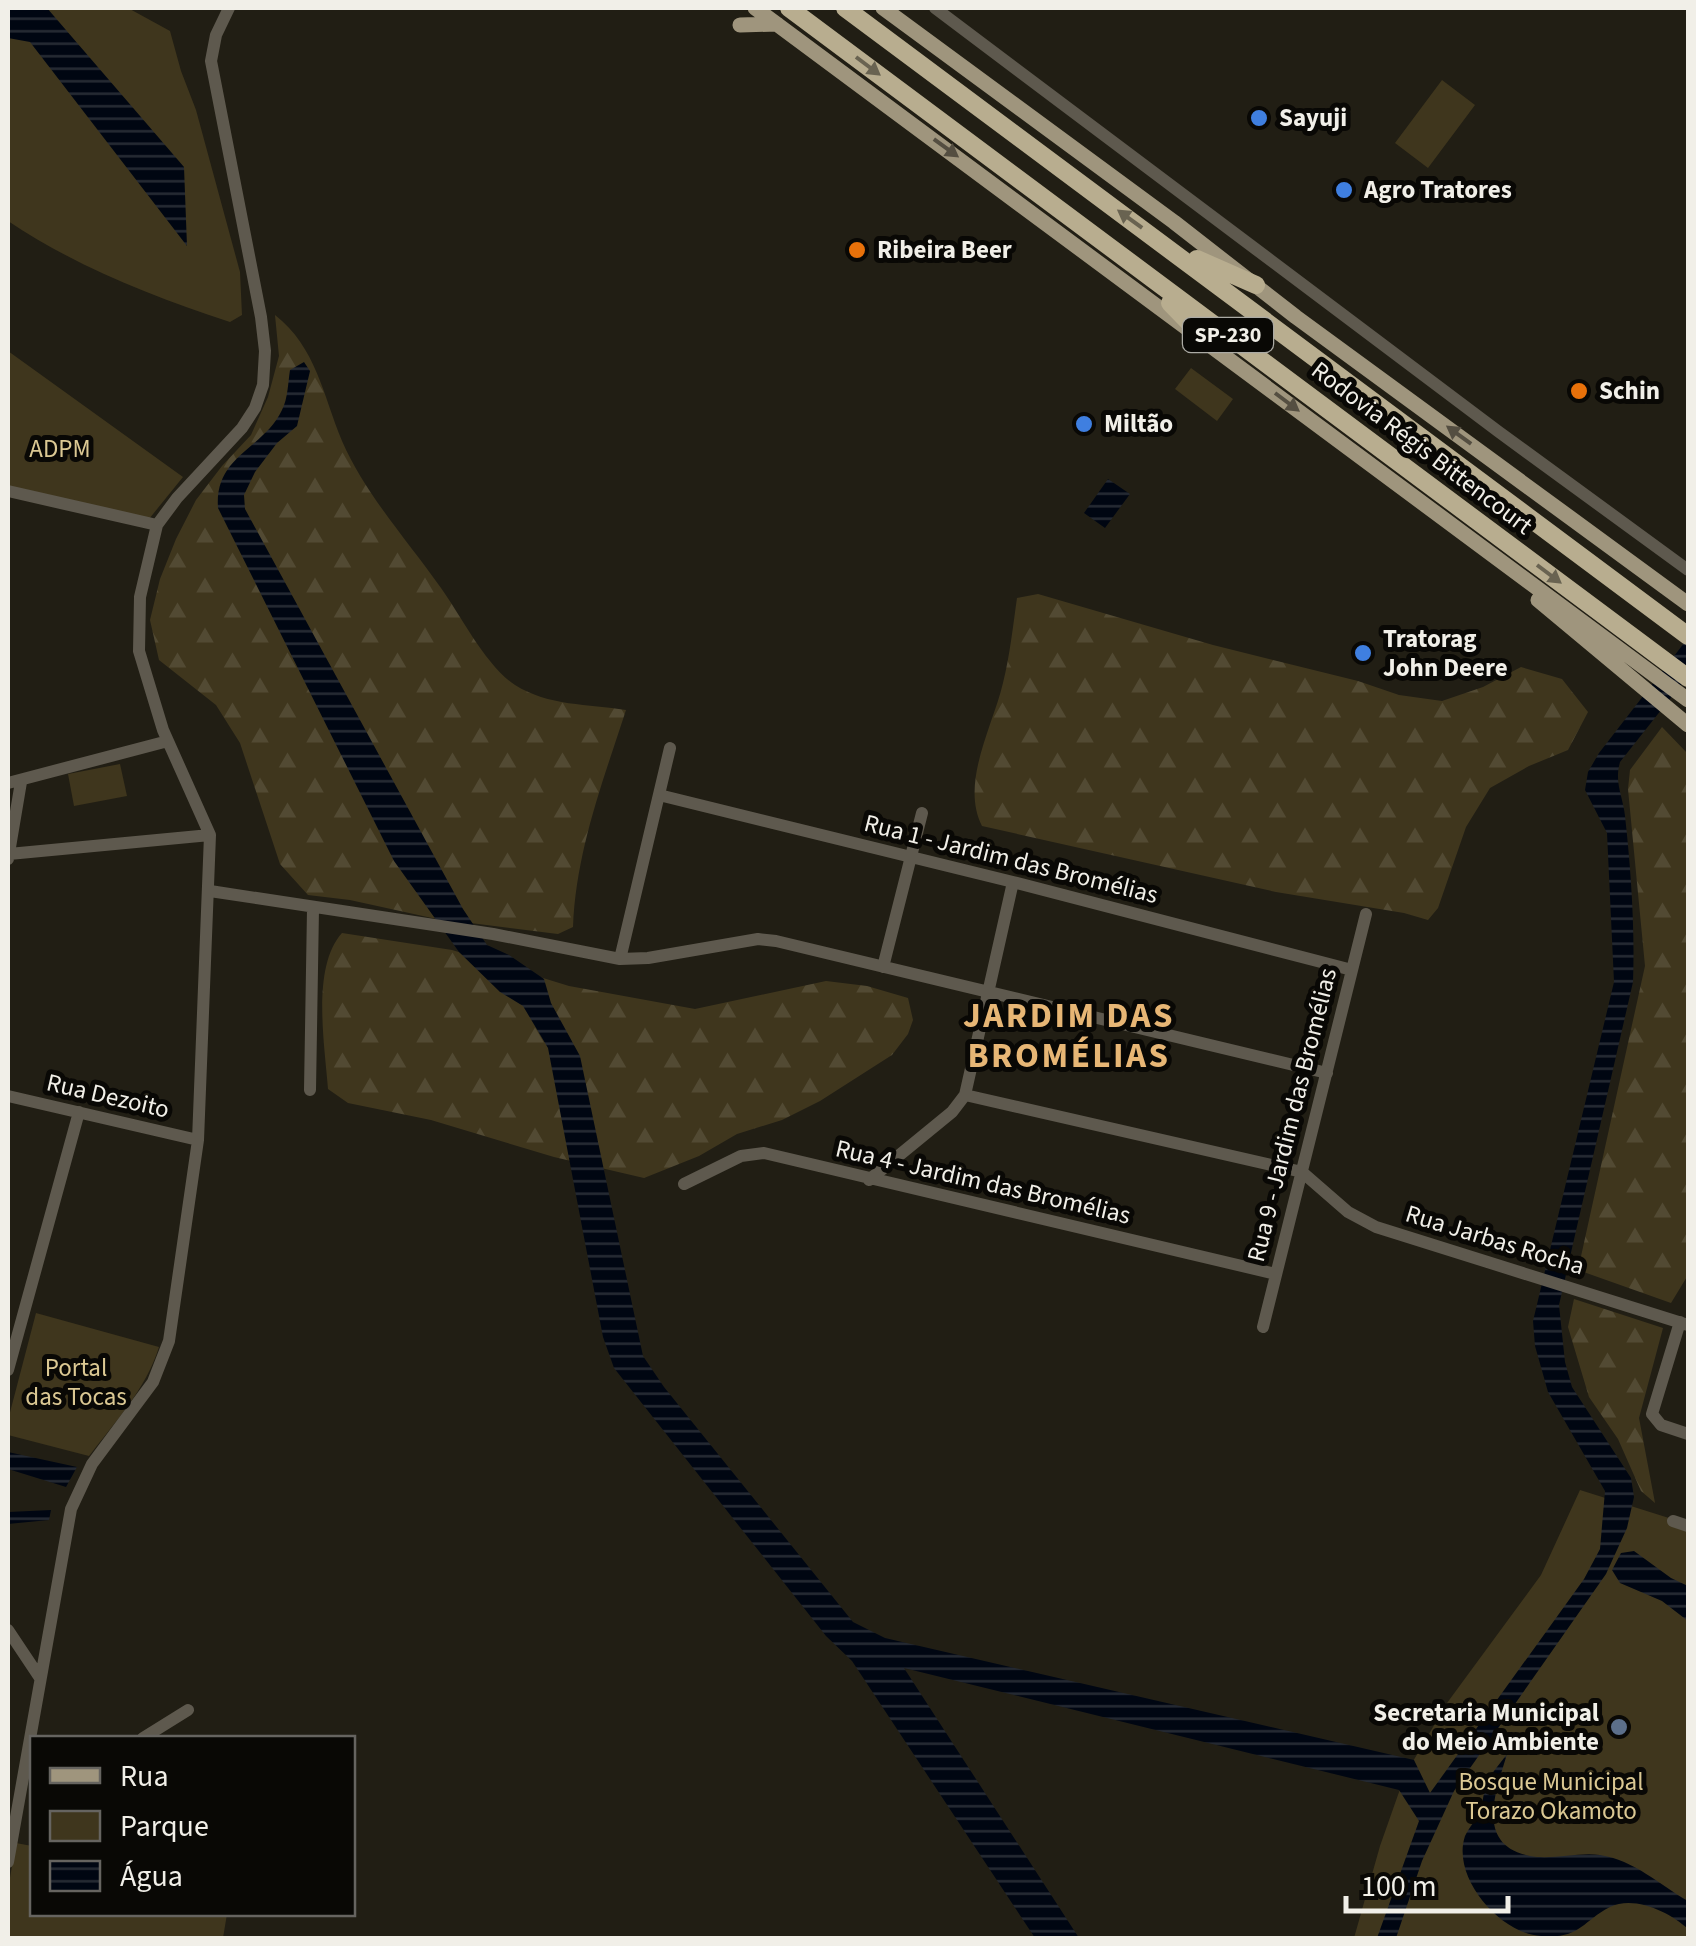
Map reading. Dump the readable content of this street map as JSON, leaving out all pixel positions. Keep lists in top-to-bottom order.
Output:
{
  "streets": {
    "highway": ["SP-230", "Rodovia Régis Bittencourt"],
    "street": [
      "Rua 1 - Jardim das Bromélias",
      "Rua Dezoito",
      "Rua 9 - Jardim das Bromélias",
      "Rua 4 - Jardim das Bromélias",
      "Rua Jarbas Rocha"
    ]
  },
  "crossings": [
    ["Rua 1 - Jardim das Bromélias", "Rua 9 - Jardim das Bromélias"],
    ["Rua 9 - Jardim das Bromélias", "Rua 4 - Jardim das Bromélias"],
    ["Rua 9 - Jardim das Bromélias", "Rua Jarbas Rocha"]
  ],
  "districts": ["JARDIM DAS BROMÉLIAS"],
  "parks": ["ADPM", "Portal das Tocas", "Bosque Municipal Torazo Okamoto"],
  "places": [
    "Sayuji",
    "Agro Tratores",
    "Ribeira Beer",
    "Schin",
    "Miltão",
    "Tratorag John Deere",
    "Secretaria Municipal do Meio Ambiente"
  ],
  "legend": ["Rua", "Parque", "Água"],
  "scale_bar": "100 m"
}
